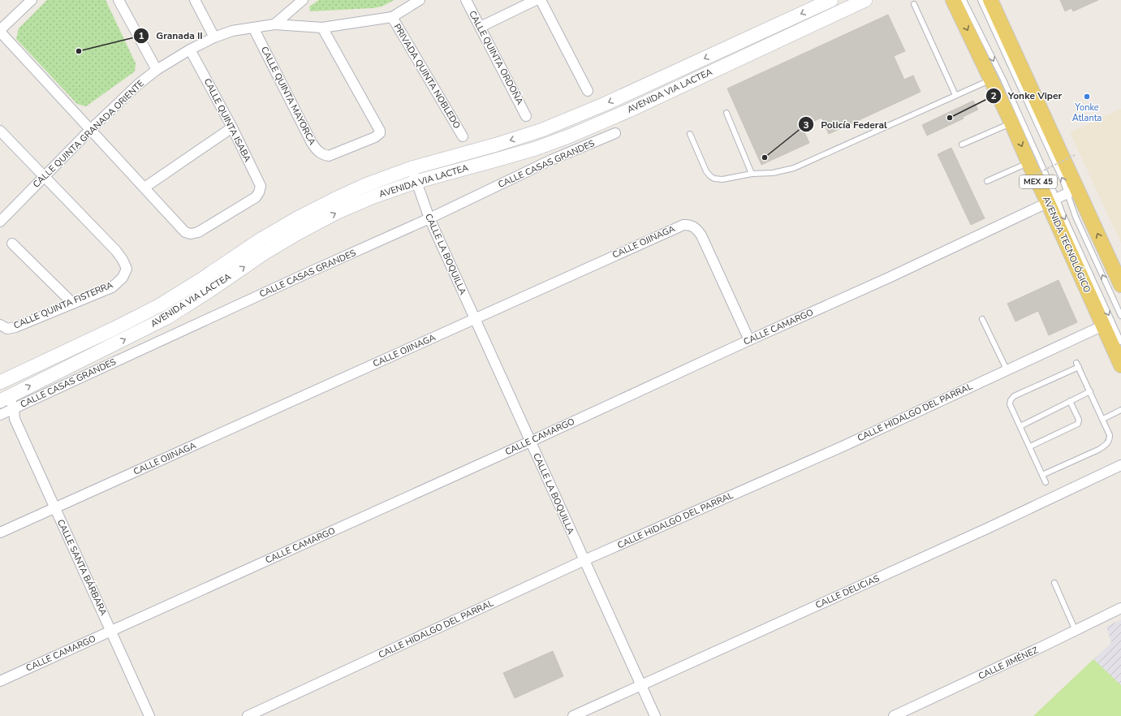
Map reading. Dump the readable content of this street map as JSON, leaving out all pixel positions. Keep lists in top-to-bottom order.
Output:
{
  "streets": {
    "main road": [
      "AVENIDA VIA LACTEA",
      "MEX 45",
      "AVENIDA TECNOLÓGICO",
      "CALLE SANTA BÁRBARA"
    ],
    "street": [
      "CALLE QUINTA ORDOÑA",
      "PRIVADA QUINTA NOBLEDO",
      "CALLE QUINTA MAYORCA",
      "CALLE QUINTA ISABA",
      "CALLE QUINTA GRANADA ORIENTE",
      "CALLE CASAS GRANDES",
      "CALLE OJINAGA",
      "CALLE LA BOQUILLA",
      "CALLE QUINTA FISTERRA",
      "CALLE CAMARGO",
      "CALLE HIDALGO DEL PARRAL",
      "CALLE DELICIAS",
      "CALLE JIMÉNEZ"
    ]
  },
  "crossings": [
    ["PRIVADA QUINTA NOBLEDO", "CALLE QUINTA GRANADA ORIENTE"],
    ["AVENIDA VIA LACTEA", "CALLE CASAS GRANDES"],
    ["AVENIDA VIA LACTEA", "CALLE LA BOQUILLA"],
    ["AVENIDA VIA LACTEA", "CALLE SANTA BÁRBARA"],
    ["CALLE QUINTA MAYORCA", "CALLE QUINTA GRANADA ORIENTE"],
    ["CALLE QUINTA ISABA", "CALLE QUINTA GRANADA ORIENTE"],
    ["CALLE QUINTA GRANADA ORIENTE", "CALLE QUINTA FISTERRA"],
    ["CALLE CASAS GRANDES", "CALLE LA BOQUILLA"],
    ["CALLE CASAS GRANDES", "CALLE SANTA BÁRBARA"],
    ["MEX 45", "CALLE CAMARGO"],
    ["CALLE OJINAGA", "CALLE LA BOQUILLA"],
    ["CALLE OJINAGA", "CALLE CAMARGO"],
    ["CALLE OJINAGA", "CALLE SANTA BÁRBARA"],
    ["AVENIDA TECNOLÓGICO", "CALLE CAMARGO"],
    ["AVENIDA TECNOLÓGICO", "CALLE HIDALGO DEL PARRAL"],
    ["CALLE LA BOQUILLA", "CALLE CAMARGO"],
    ["CALLE LA BOQUILLA", "CALLE HIDALGO DEL PARRAL"],
    ["CALLE LA BOQUILLA", "CALLE DELICIAS"],
    ["CALLE CAMARGO", "CALLE SANTA BÁRBARA"]
  ],
  "places": [
    "Granada II",
    "Yonke Atlanta",
    "Yonke Viper",
    "Policía Federal"
  ]
}
